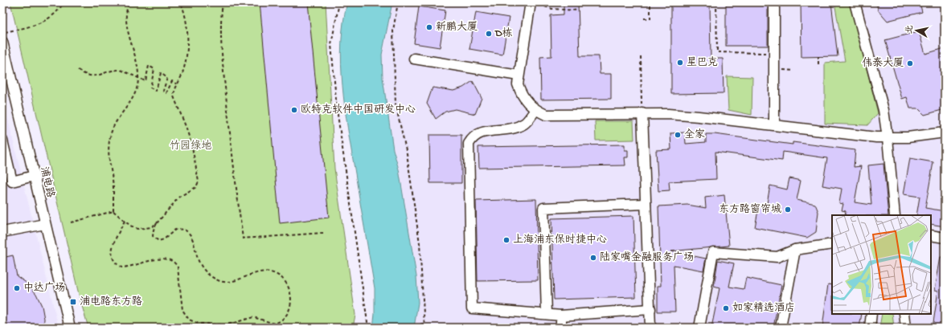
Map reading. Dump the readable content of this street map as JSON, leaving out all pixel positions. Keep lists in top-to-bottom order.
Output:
{
  "streets": {
    "street": ["浦电路"]
  },
  "parks": ["竹园绿地"],
  "places": {
    "other": [
      "新鹏大厦",
      "D栋",
      "星巴克",
      "伟泰大厦",
      "欧特克软件中国研发中心",
      "全家",
      "东方路窗帘城",
      "上海浦东保时捷中心",
      "陆家嘴金融服务广场",
      "中达广场",
      "如家精选酒店"
    ],
    "transit": ["浦电路东方路"]
  },
  "north": "left"
}
